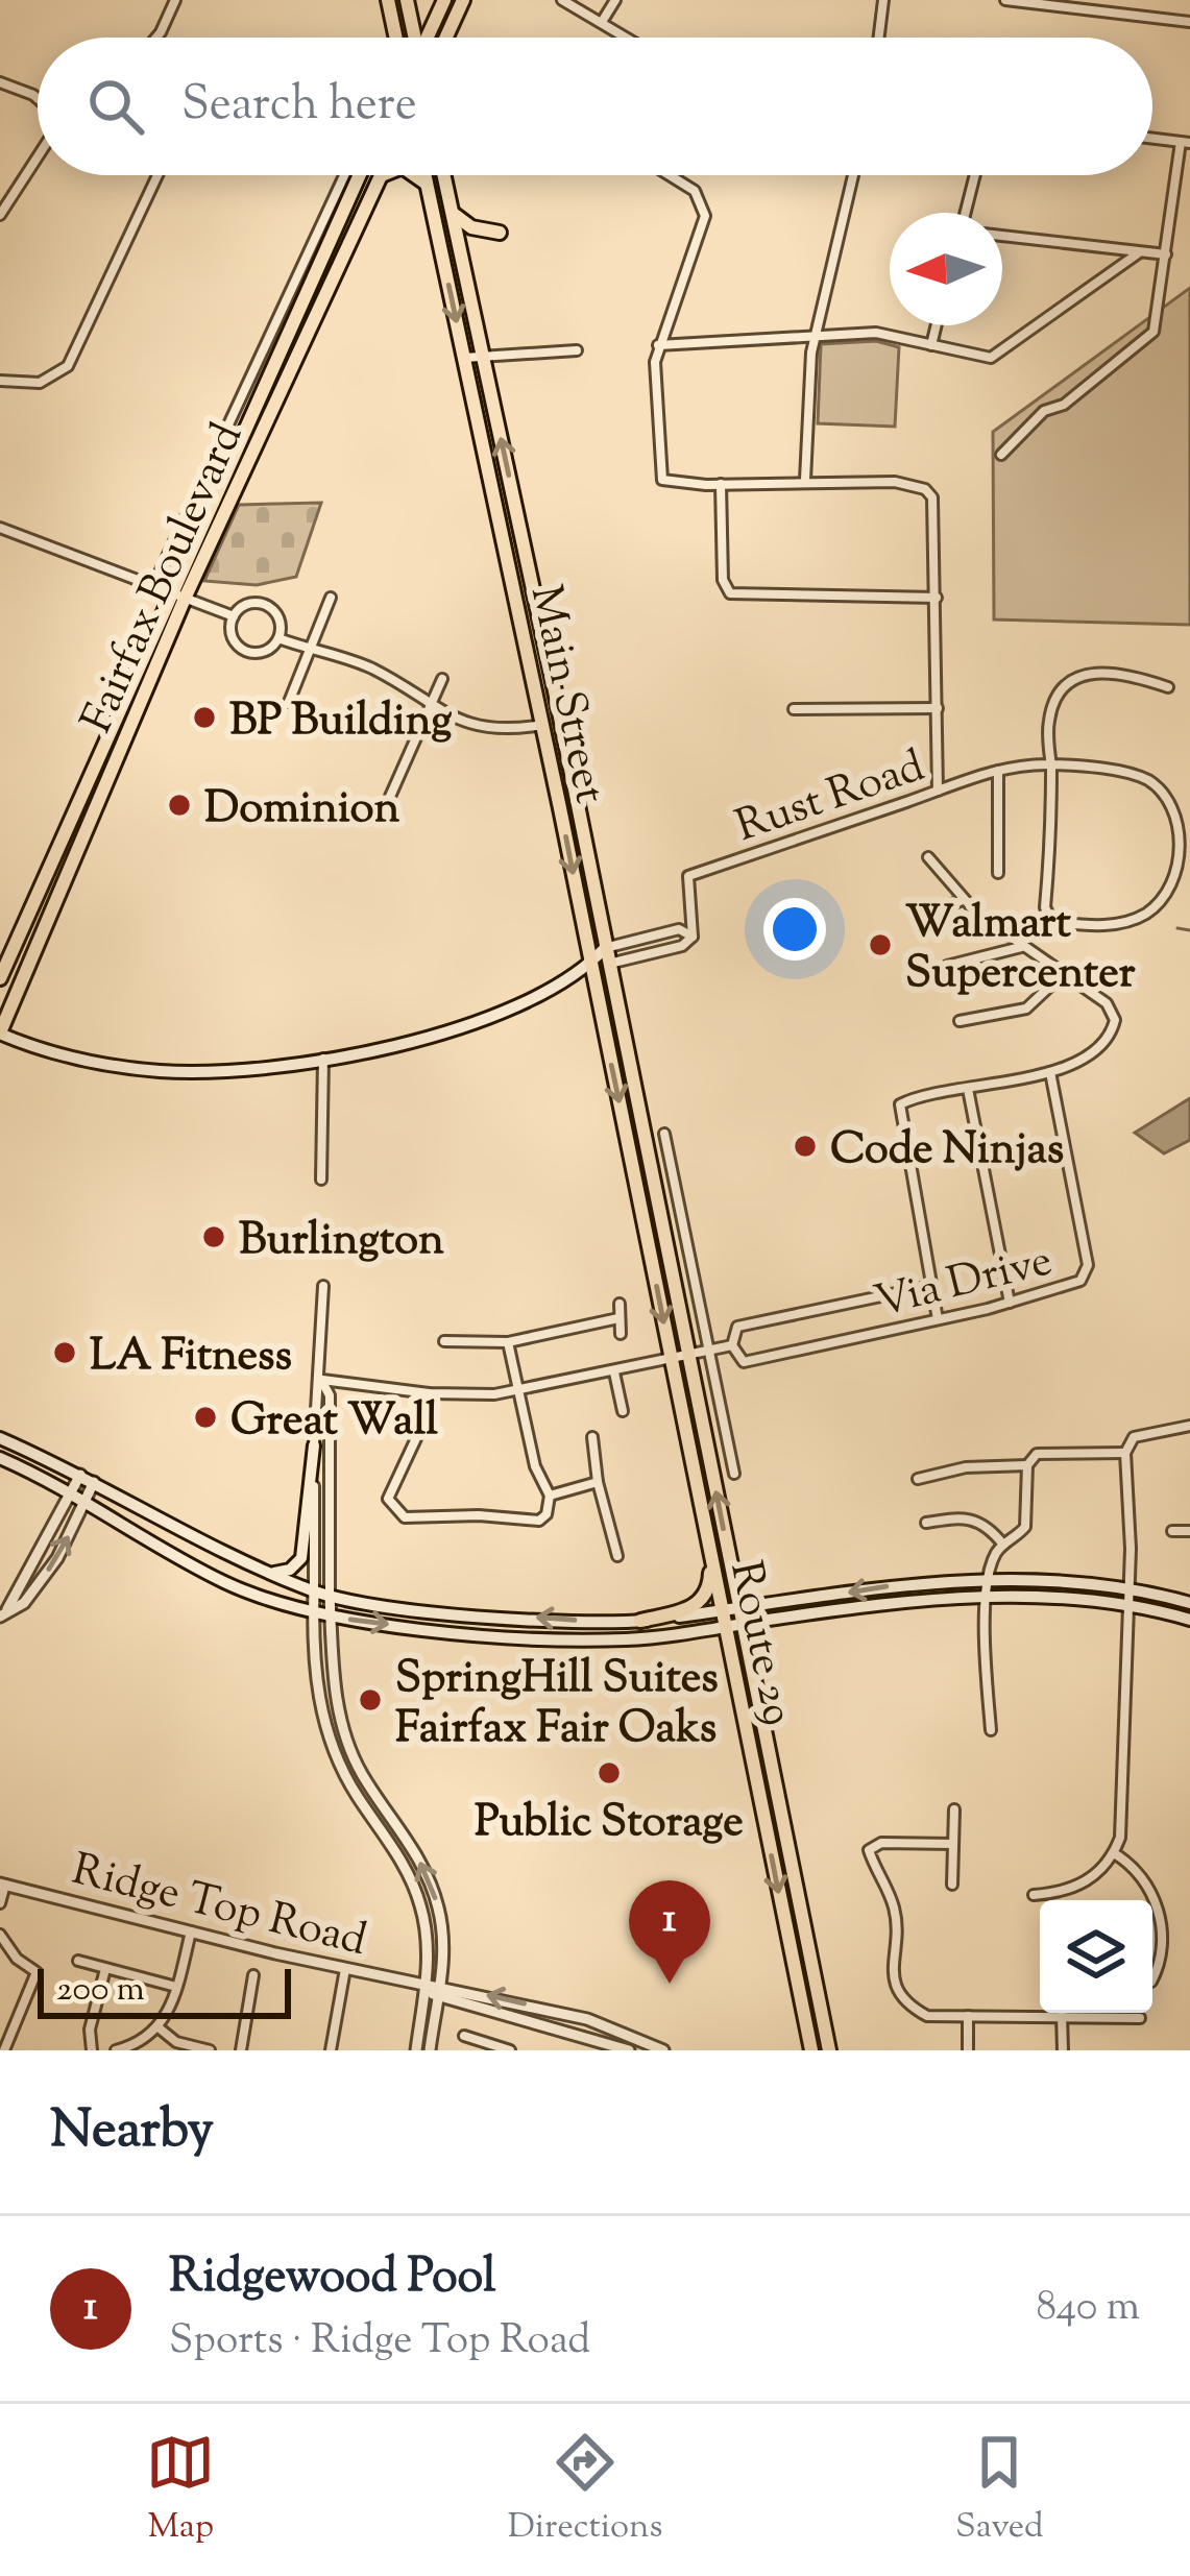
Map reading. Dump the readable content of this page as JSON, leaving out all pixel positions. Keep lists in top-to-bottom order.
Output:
{
  "streets": {
    "main road": ["Fairfax Boulevard", "Main Street", "Route 29"],
    "street": ["Rust Road", "Via Drive", "Ridge Top Road"]
  },
  "crossings": [
    ["Main Street", "Route 29"]
  ],
  "places": [
    "BP Building",
    "Dominion",
    "Walmart Supercenter",
    "Code Ninjas",
    "Burlington",
    "LA Fitness",
    "Great Wall",
    "SpringHill Suites Fairfax Fair Oaks",
    "Public Storage"
  ],
  "scale_bar": "200 m",
  "north": "left",
  "page": {
    "search": "Search here",
    "pins": "1",
    "scale": "200 m",
    "heading": "Nearby",
    "list": [
      {
        "mark": "1",
        "name": "Ridgewood Pool",
        "note": "Sports · Ridge Top Road",
        "value": "840 m"
      }
    ],
    "nav": ["Map", "Directions", "Saved"]
  }
}
